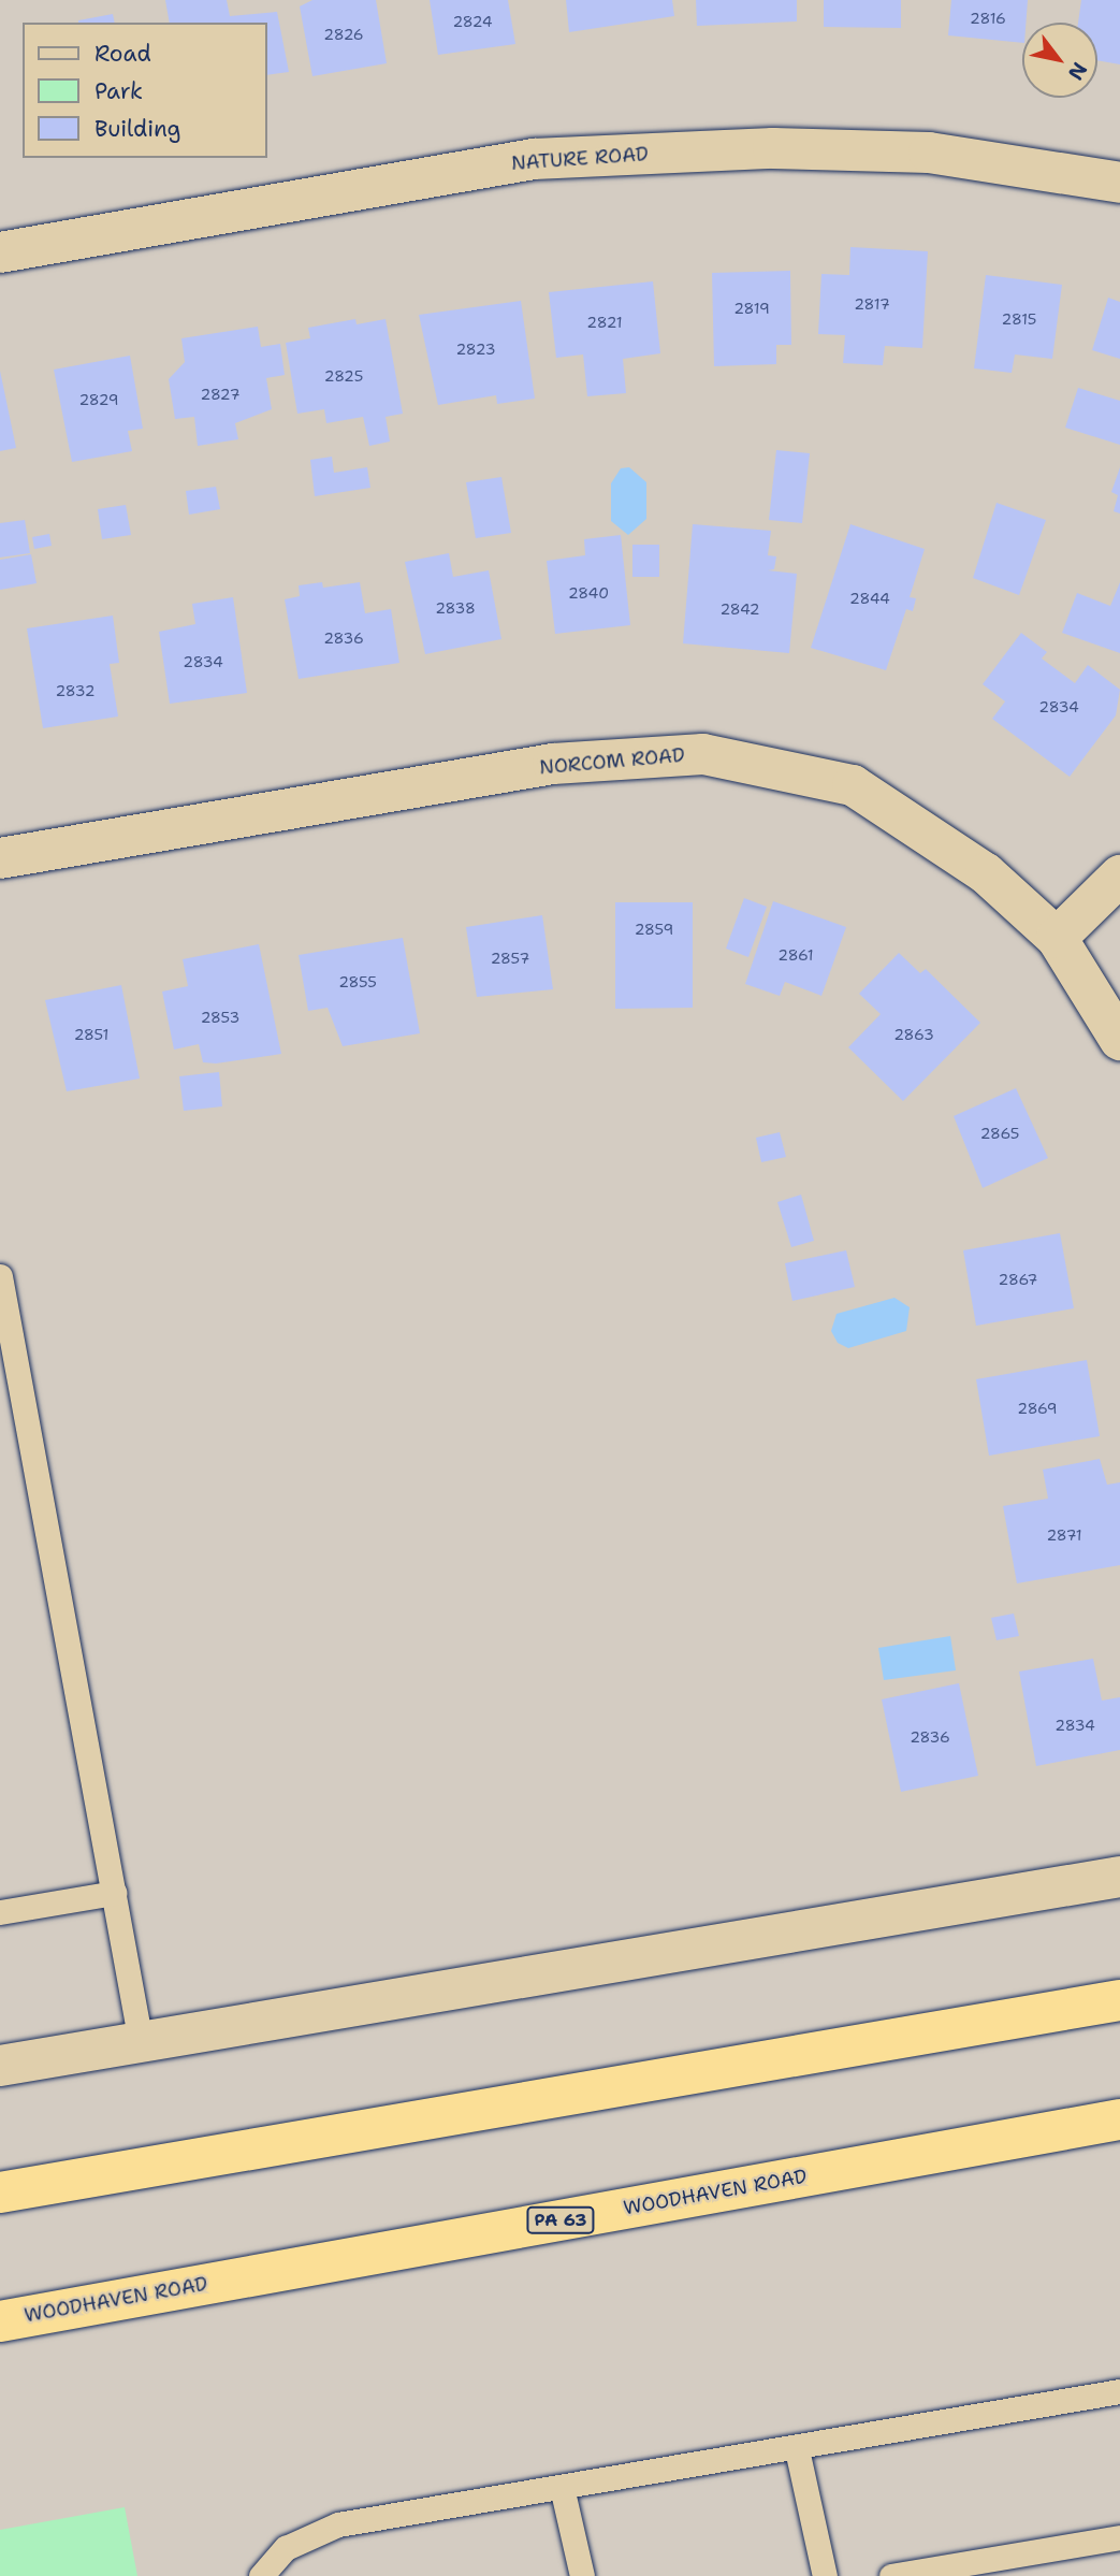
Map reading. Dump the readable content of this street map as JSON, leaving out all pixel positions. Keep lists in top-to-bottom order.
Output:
{
  "streets": {
    "highway": ["WOODHAVEN ROAD", "PA 63"],
    "street": ["NATURE ROAD", "NORCOM ROAD"]
  },
  "house_numbers": [
    "2816",
    "2824",
    "2826",
    "2817",
    "2819",
    "2815",
    "2821",
    "2823",
    "2825",
    "2827",
    "2829",
    "2840",
    "2844",
    "2838",
    "2842",
    "2836",
    "2834",
    "2832",
    "2834",
    "2859",
    "2861",
    "2857",
    "2855",
    "2853",
    "2851",
    "2863",
    "2865",
    "2867",
    "2869",
    "2871",
    "2834",
    "2836"
  ],
  "legend": ["Road", "Park", "Building"],
  "north": "bottom right"
}
